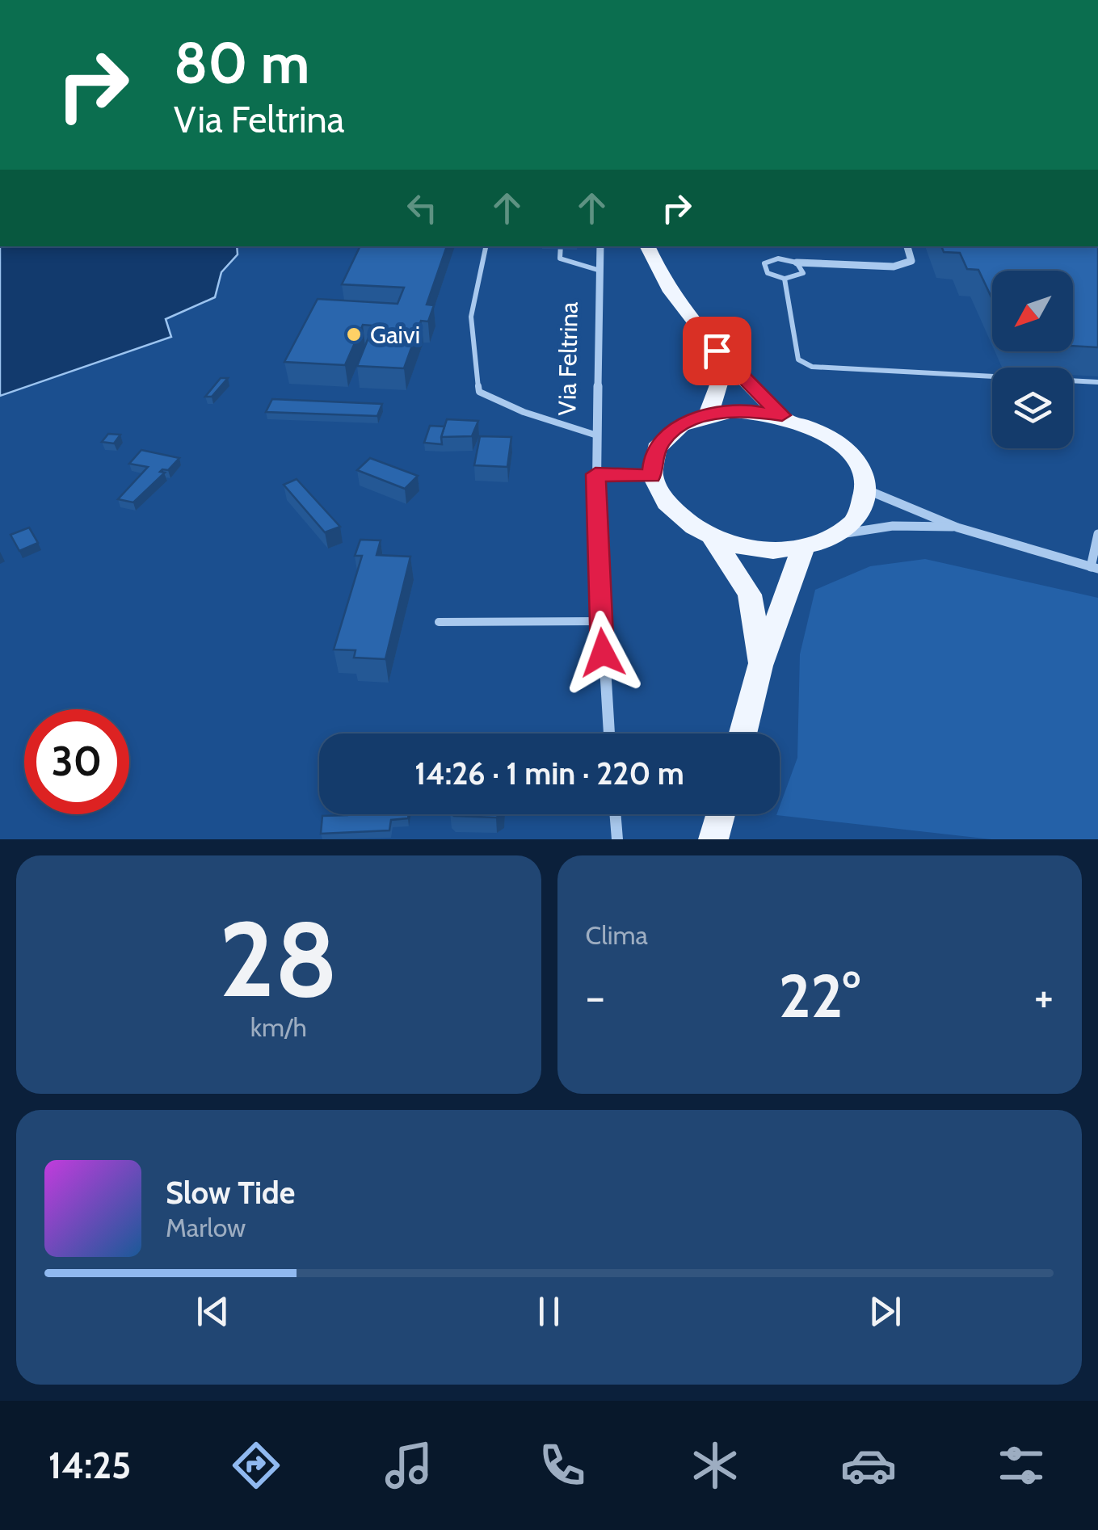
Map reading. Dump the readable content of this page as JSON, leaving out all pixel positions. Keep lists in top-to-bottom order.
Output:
{
  "streets": {
    "street": ["Via Feltrina"]
  },
  "places": ["Gaivi"],
  "north": "bottom left",
  "page": {
    "turn": ["80 m", "Via Feltrina"],
    "limit": "30",
    "trip": "14:26 · 1 min · 220 m",
    "tile": [
      ["28", "km/h"],
      "Clima"
    ],
    "heat": ["−", "22°", "+"],
    "song": ["Slow Tide", "Marlow"],
    "tabs": "14:25"
  }
}
